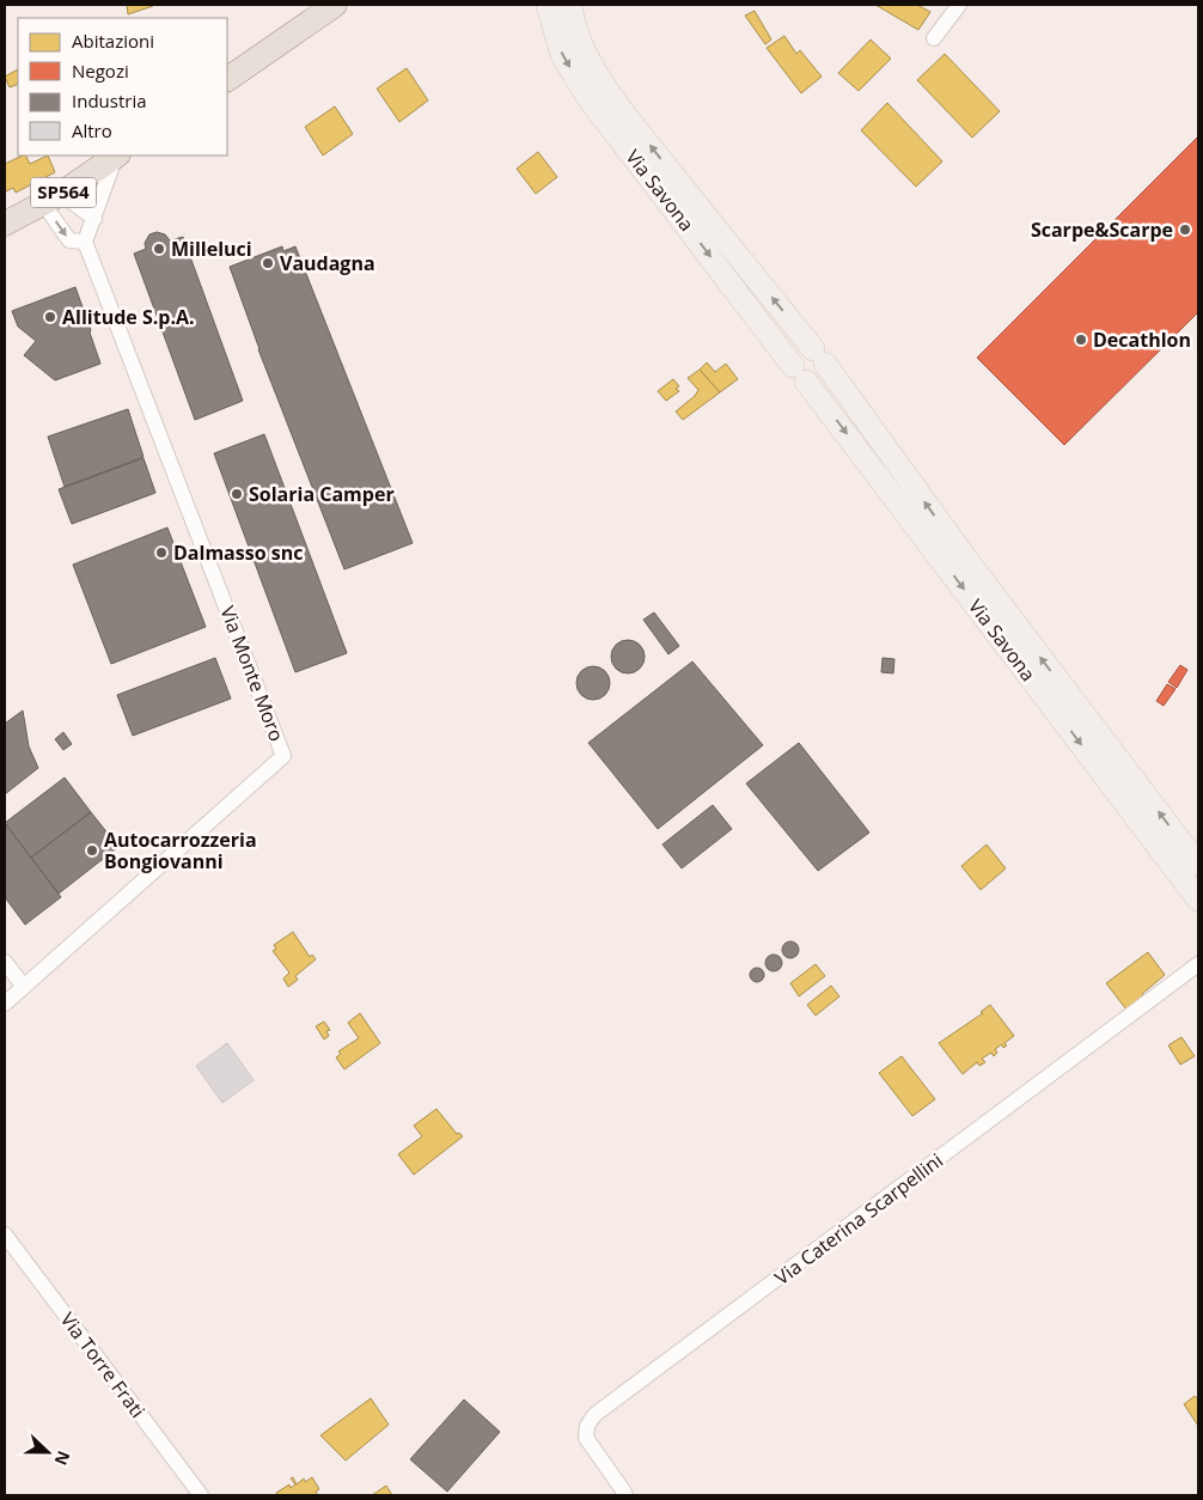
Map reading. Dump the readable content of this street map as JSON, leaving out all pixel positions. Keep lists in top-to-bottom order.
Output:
{
  "streets": {
    "main road": ["SP564"],
    "street": [
      "Via Savona",
      "Via Monte Moro",
      "Via Caterina Scarpellini",
      "Via Torre Frati"
    ]
  },
  "places": [
    "Scarpe&Scarpe",
    "Milleluci",
    "Vaudagna",
    "Allitude S.p.A.",
    "Decathlon",
    "Solaria Camper",
    "Dalmasso snc",
    "Autocarrozzeria Bongiovanni"
  ],
  "legend": [
    "Abitazioni",
    "Negozi",
    "Industria",
    "Altro"
  ],
  "north": "right"
}
